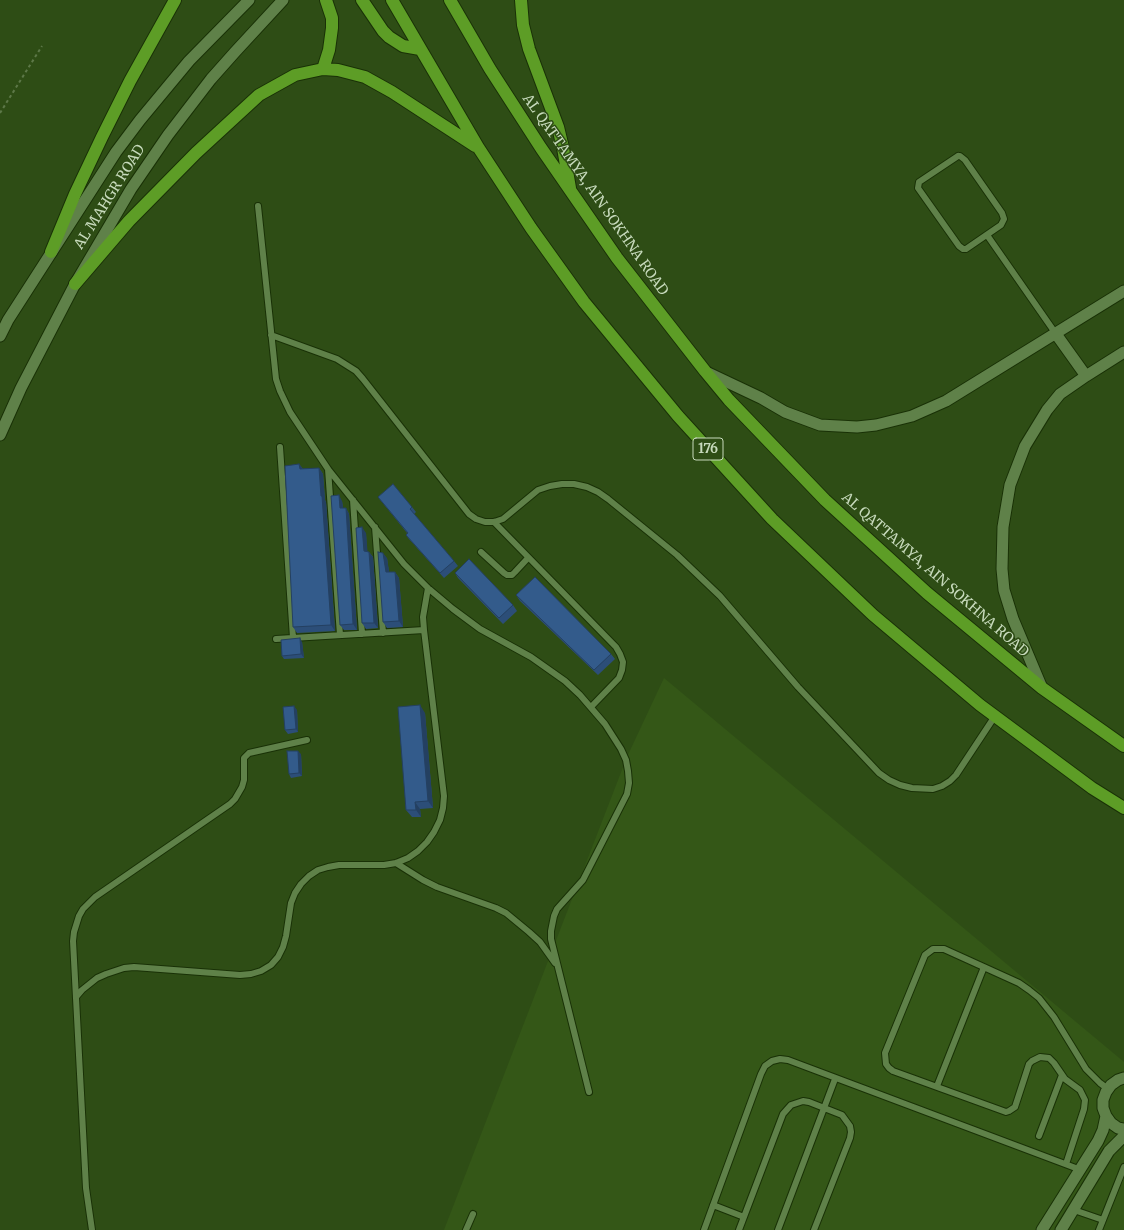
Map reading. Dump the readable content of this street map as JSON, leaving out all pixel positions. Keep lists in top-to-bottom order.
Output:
{
  "streets": {
    "highway": ["AL QATTAMYA, AIN SOKHNA ROAD", "176"],
    "street": ["AL MAHGR ROAD"]
  }
}
